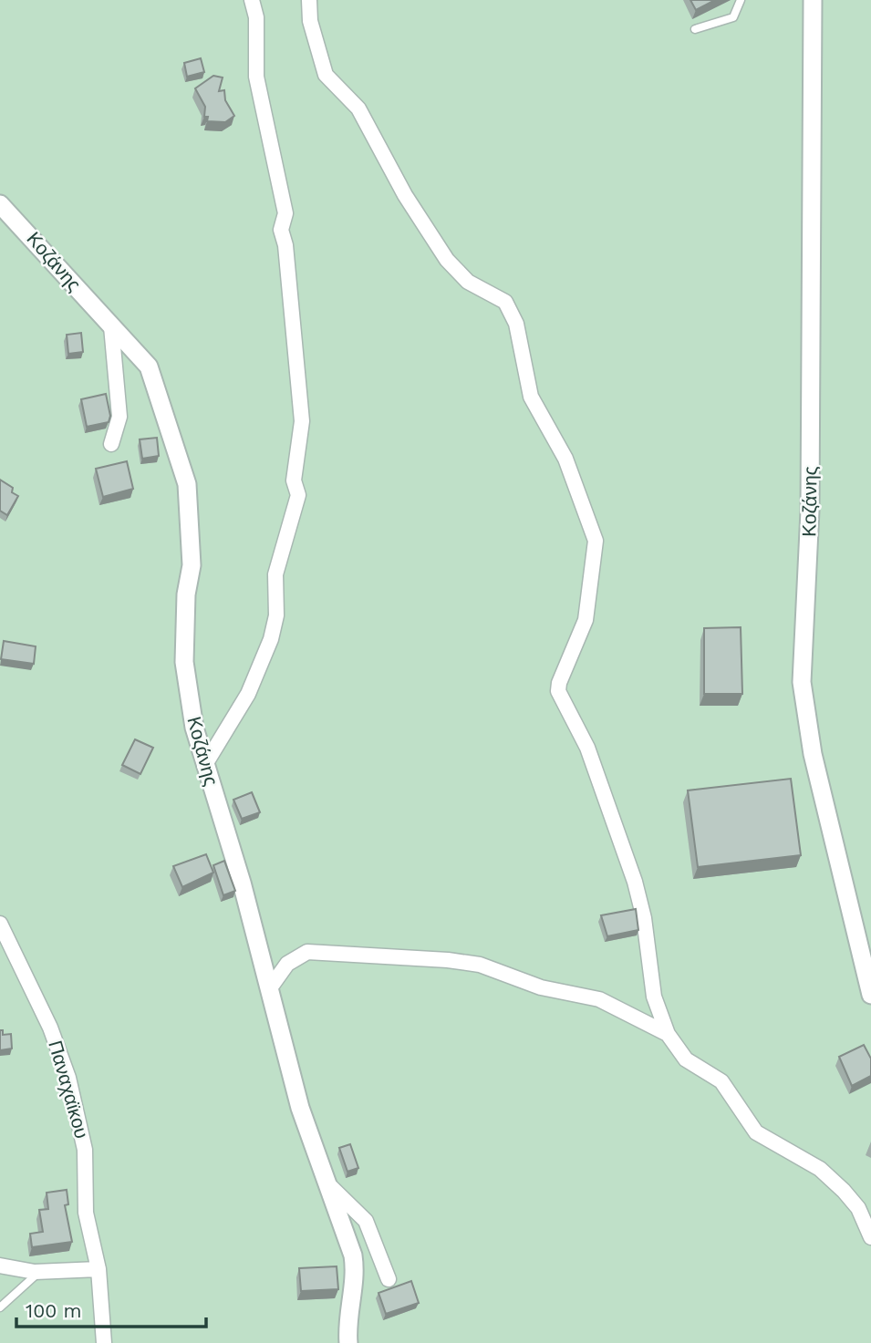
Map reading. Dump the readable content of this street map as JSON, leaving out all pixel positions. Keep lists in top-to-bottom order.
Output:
{
  "streets": {
    "street": ["Κοζάνης", "Παναχαϊκου"]
  },
  "scale_bar": "100 m"
}
